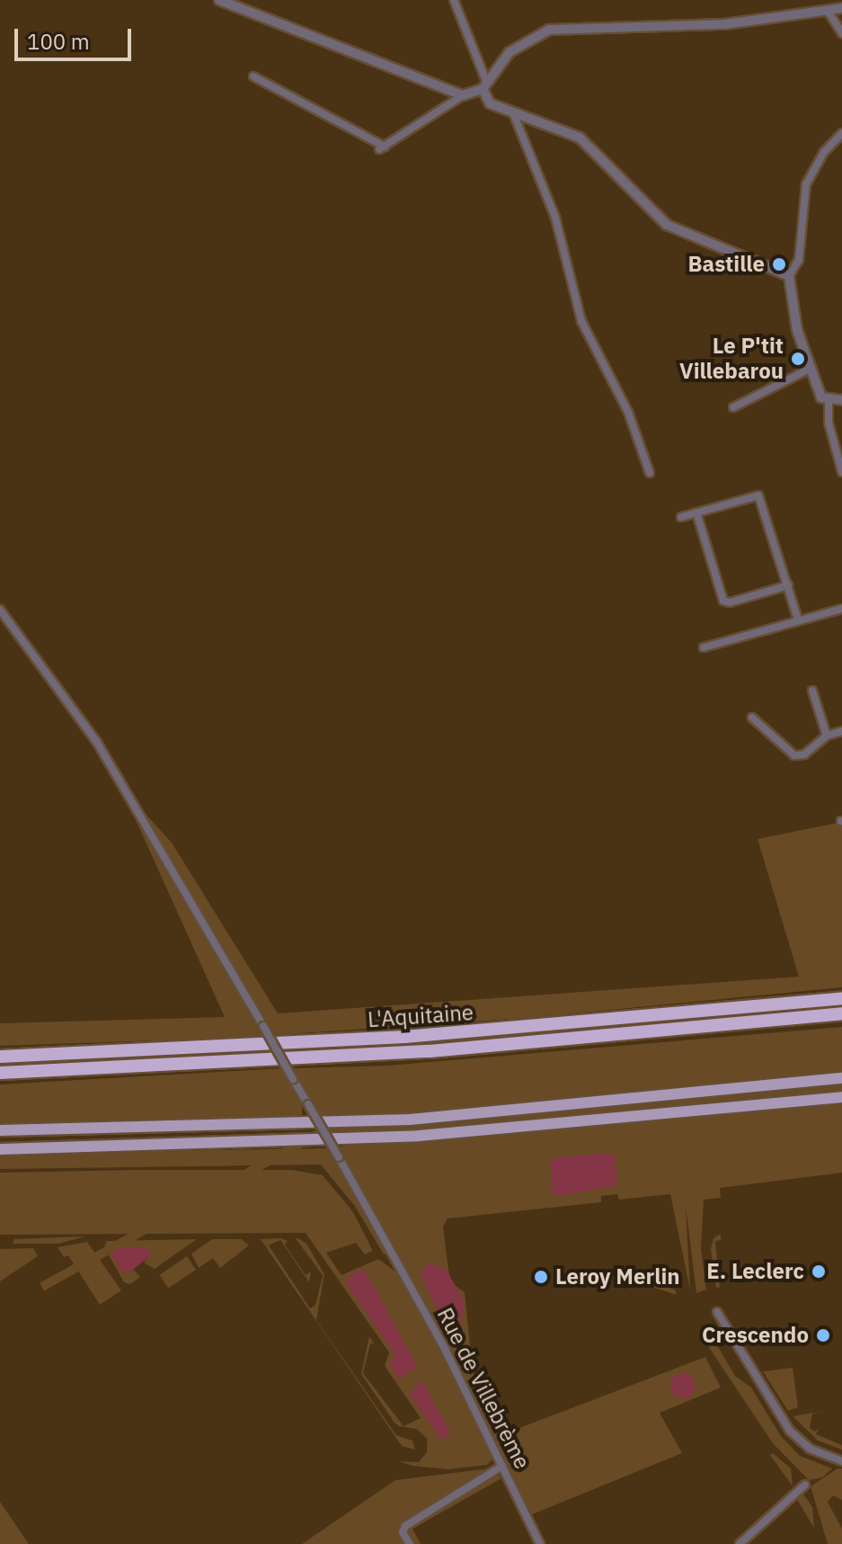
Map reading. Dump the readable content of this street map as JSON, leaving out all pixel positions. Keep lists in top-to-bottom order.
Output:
{
  "streets": {
    "highway": ["L'Aquitaine"],
    "street": ["Rue de Villebrème"]
  },
  "places": [
    "Bastille",
    "Le P'tit Villebarou",
    "E. Leclerc",
    "Leroy Merlin",
    "Crescendo"
  ],
  "scale_bar": "100 m"
}
